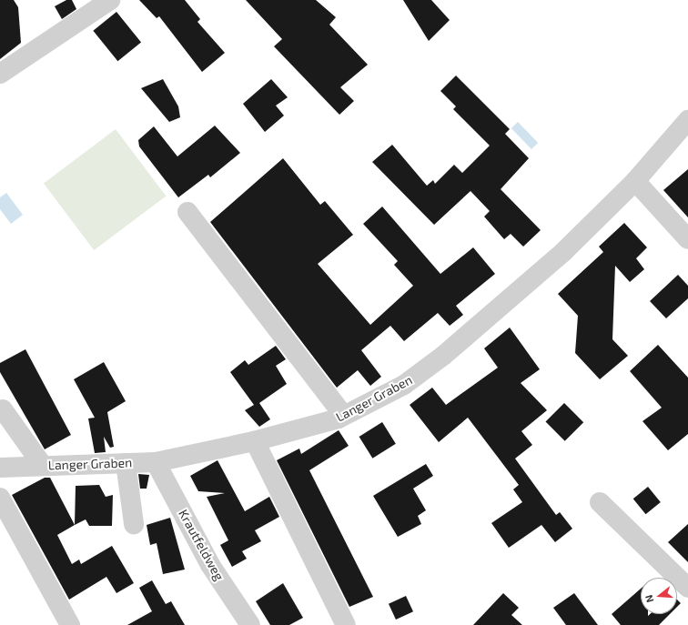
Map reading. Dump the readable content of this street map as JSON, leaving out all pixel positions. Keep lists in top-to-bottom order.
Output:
{
  "streets": {
    "street": ["Langer Graben", "Krautfeldweg"]
  },
  "crossings": [
    ["Langer Graben", "Krautfeldweg"]
  ],
  "north": "left"
}
